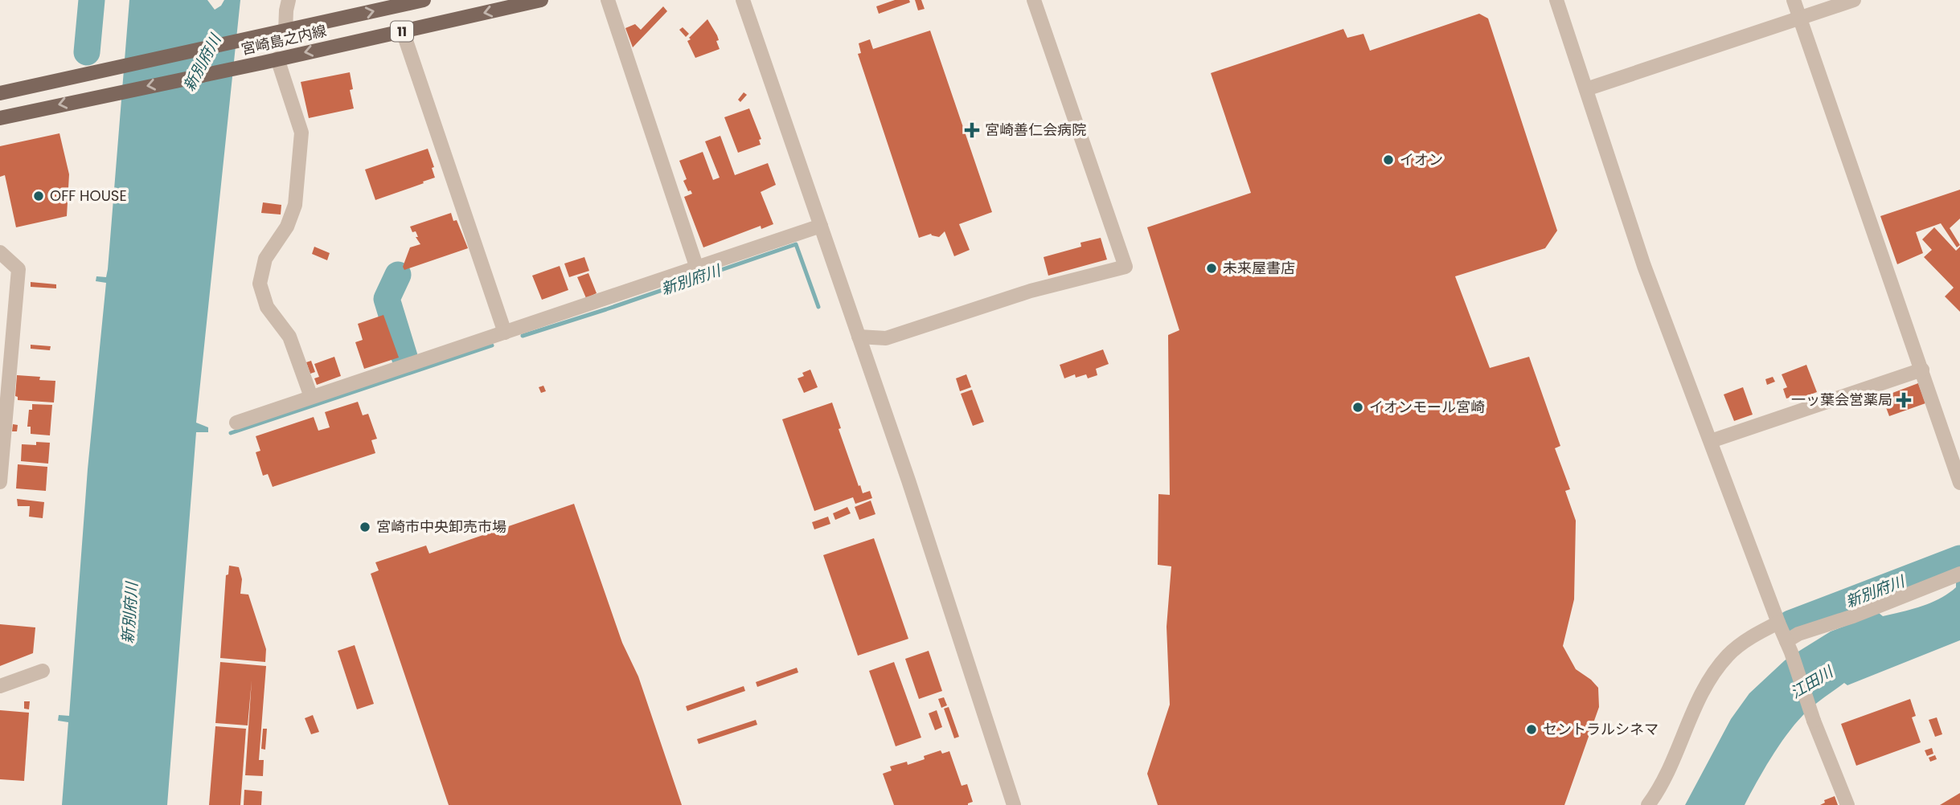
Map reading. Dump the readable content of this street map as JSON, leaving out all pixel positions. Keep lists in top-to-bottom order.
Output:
{
  "streets": {
    "main road": ["11", "宮崎島之内線"]
  },
  "water": ["新別府川", "江田川"],
  "places": {
    "health": ["宮崎善仁会病院", "一ッ葉会営薬局"],
    "other": [
      "イオン",
      "OFF HOUSE",
      "未来屋書店",
      "イオンモール宮崎",
      "宮崎市中央卸売市場",
      "セントラルシネマ"
    ]
  }
}
